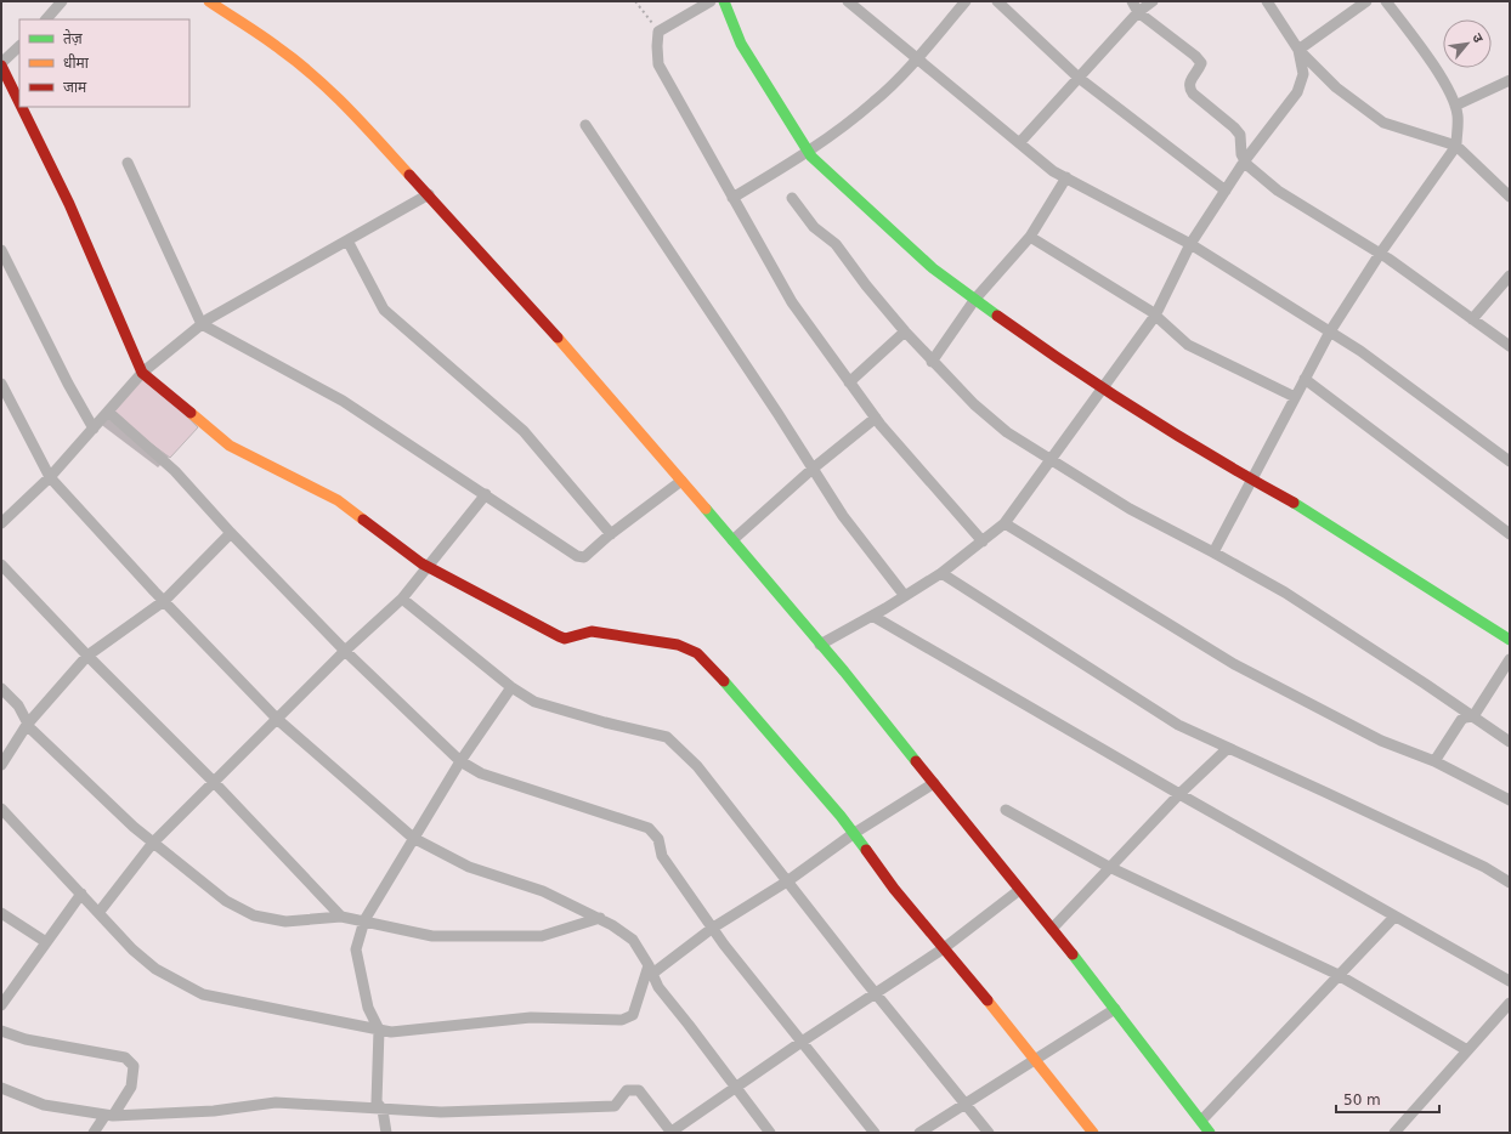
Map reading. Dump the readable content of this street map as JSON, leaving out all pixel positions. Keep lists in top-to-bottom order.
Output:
{
  "legend": ["तेज़", "धीमा", "जाम"],
  "scale_bar": "50 m",
  "north": "top right"
}
